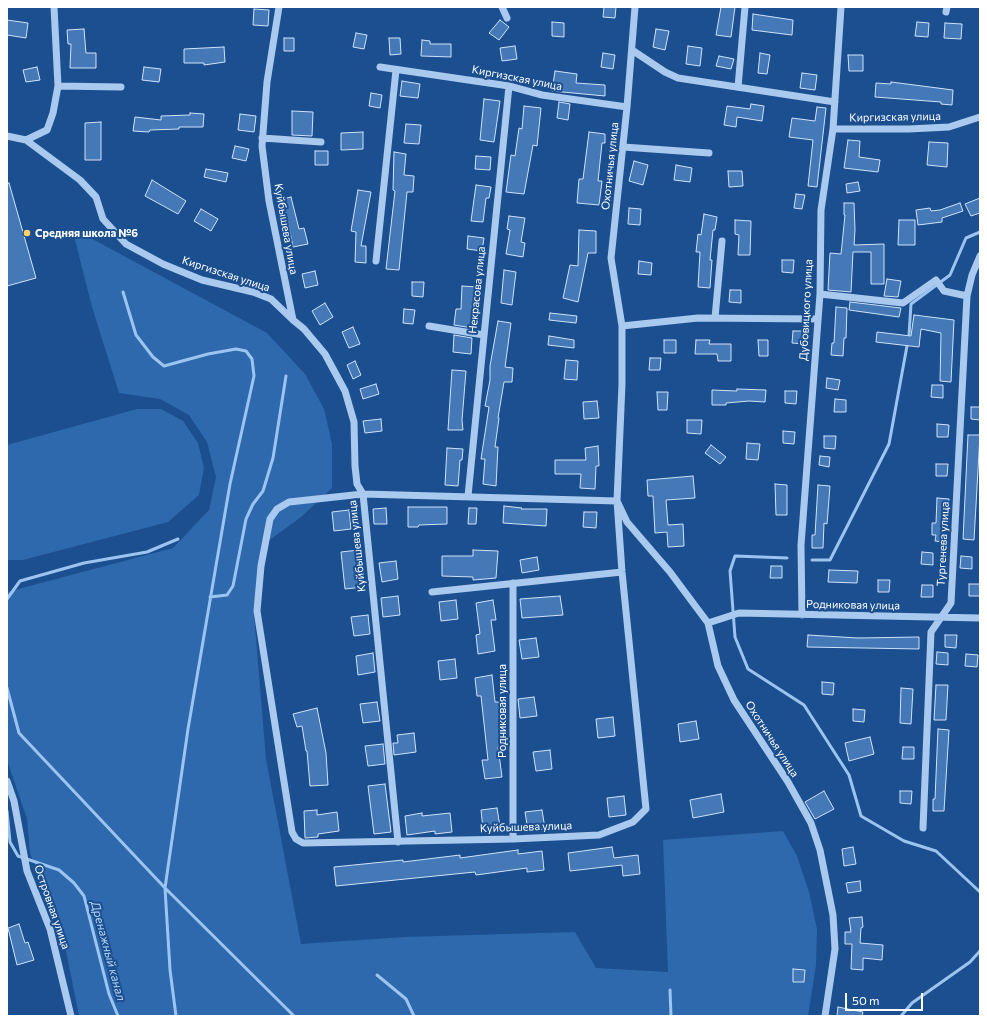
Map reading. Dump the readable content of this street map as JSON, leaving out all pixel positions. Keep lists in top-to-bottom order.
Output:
{
  "streets": {
    "street": [
      "Киргизская улица",
      "Охотничья улица",
      "Куйбышева улица",
      "Некрасова улица",
      "Дубовицкого улица",
      "Тургенева улица",
      "Родниковая улица",
      "Островная улица"
    ]
  },
  "crossings": [
    ["Киргизская улица", "Охотничья улица"],
    ["Киргизская улица", "Куйбышева улица"],
    ["Киргизская улица", "Некрасова улица"],
    ["Киргизская улица", "Дубовицкого улица"],
    ["Охотничья улица", "Куйбышева улица"],
    ["Охотничья улица", "Родниковая улица"],
    ["Куйбышева улица", "Родниковая улица"],
    ["Дубовицкого улица", "Родниковая улица"],
    ["Тургенева улица", "Родниковая улица"]
  ],
  "water": ["Дренажный канал"],
  "places": ["Средняя школа №6"],
  "scale_bar": "50 m"
}
